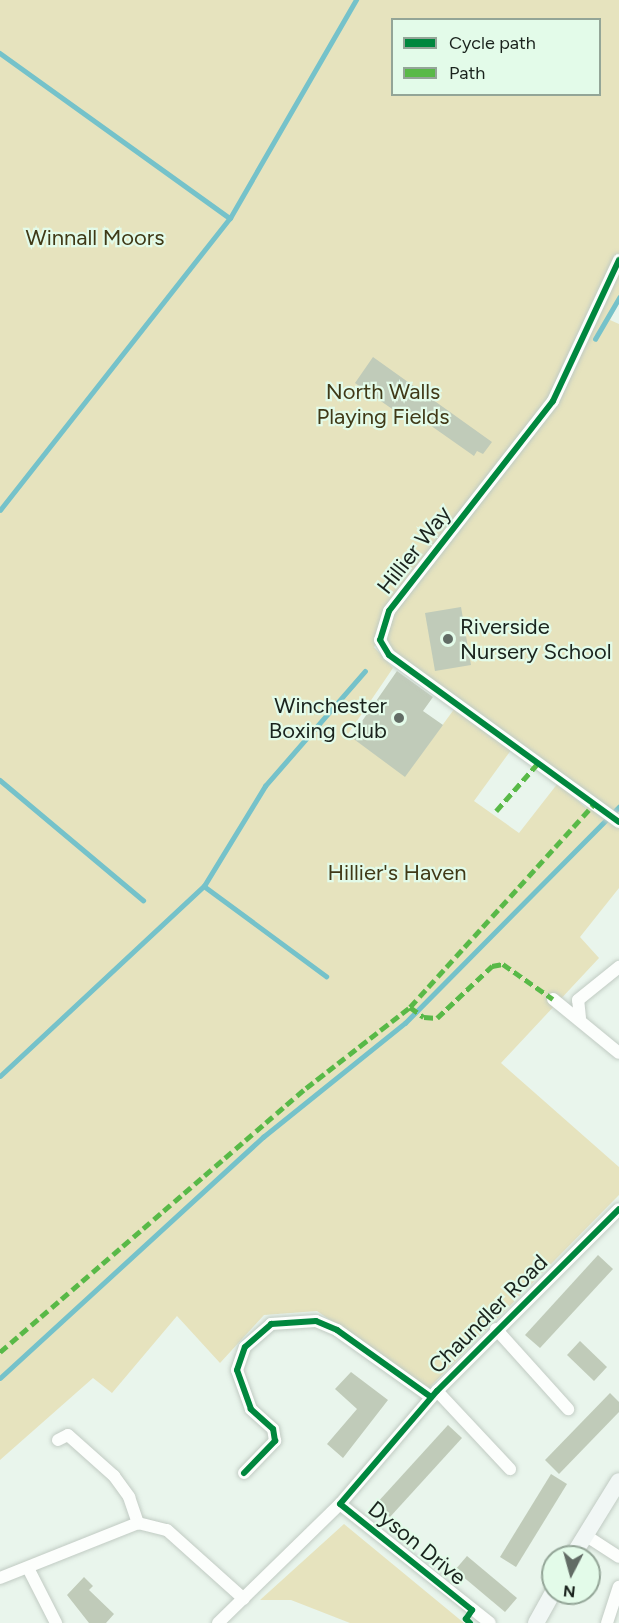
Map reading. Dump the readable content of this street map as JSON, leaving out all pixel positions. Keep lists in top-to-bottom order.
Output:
{
  "streets": {
    "street": ["Hillier Way", "Chaundler Road", "Dyson Drive"]
  },
  "crossings": [
    ["Chaundler Road", "Dyson Drive"]
  ],
  "parks": ["Winnall Moors", "North Walls Playing Fields", "Hillier's Haven"],
  "places": ["Riverside Nursery School", "Winchester Boxing Club"],
  "legend": ["Cycle path", "Path"],
  "north": "bottom"
}
